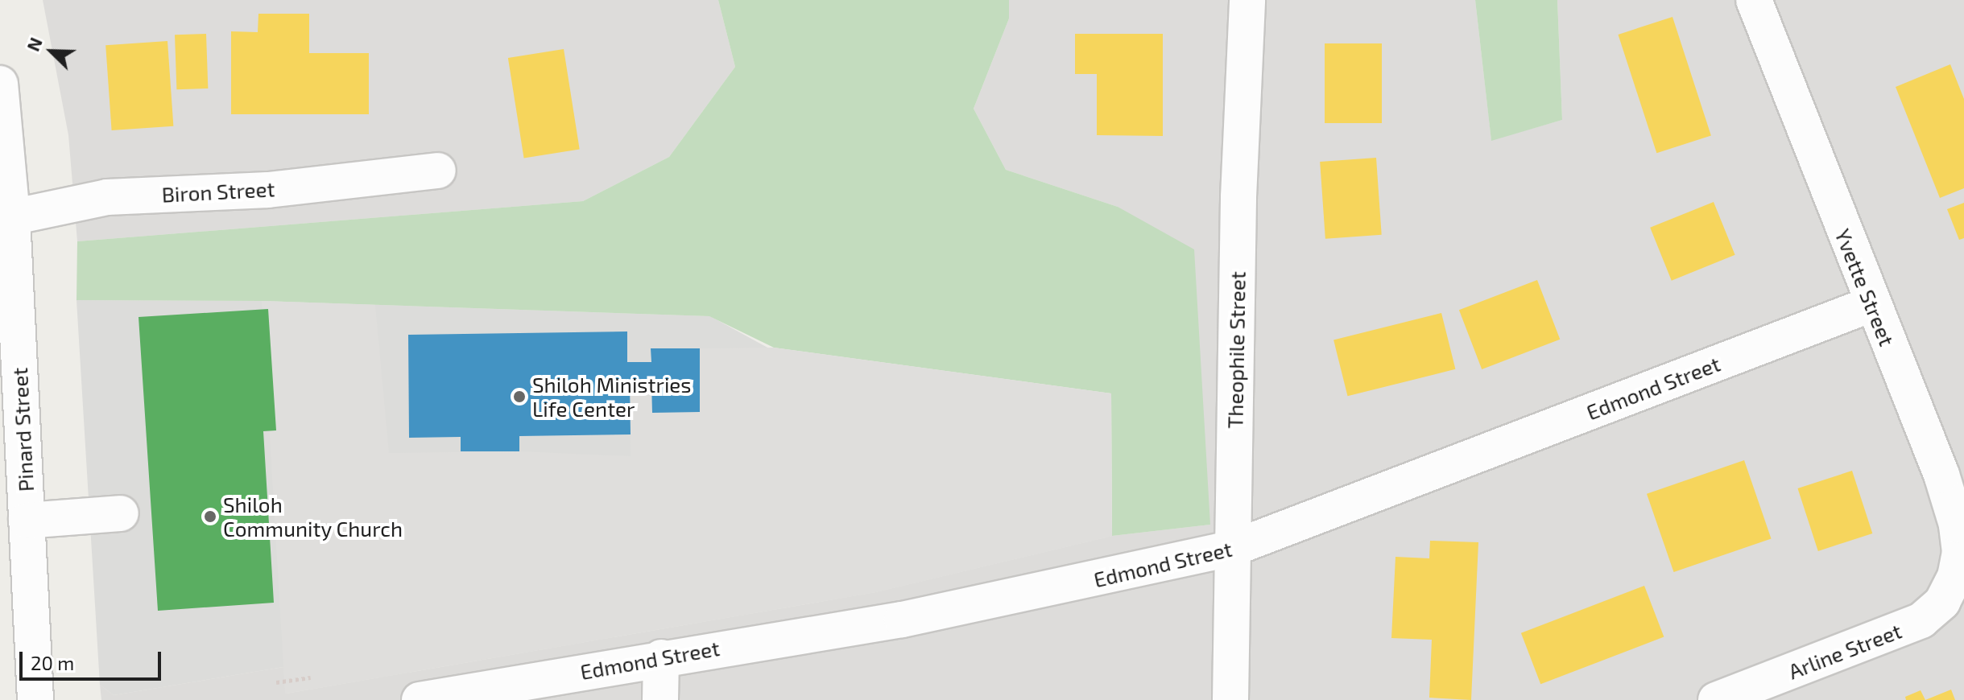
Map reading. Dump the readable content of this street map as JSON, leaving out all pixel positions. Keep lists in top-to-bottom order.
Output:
{
  "streets": {
    "street": [
      "Biron Street",
      "Yvette Street",
      "Theophile Street",
      "Edmond Street",
      "Pinard Street",
      "Arline Street"
    ]
  },
  "crossings": [
    ["Biron Street", "Pinard Street"],
    ["Yvette Street", "Edmond Street"],
    ["Yvette Street", "Arline Street"],
    ["Theophile Street", "Edmond Street"]
  ],
  "places": ["Shiloh Ministries Life Center", "Shiloh Community Church"],
  "scale_bar": "20 m",
  "north": "top left"
}
